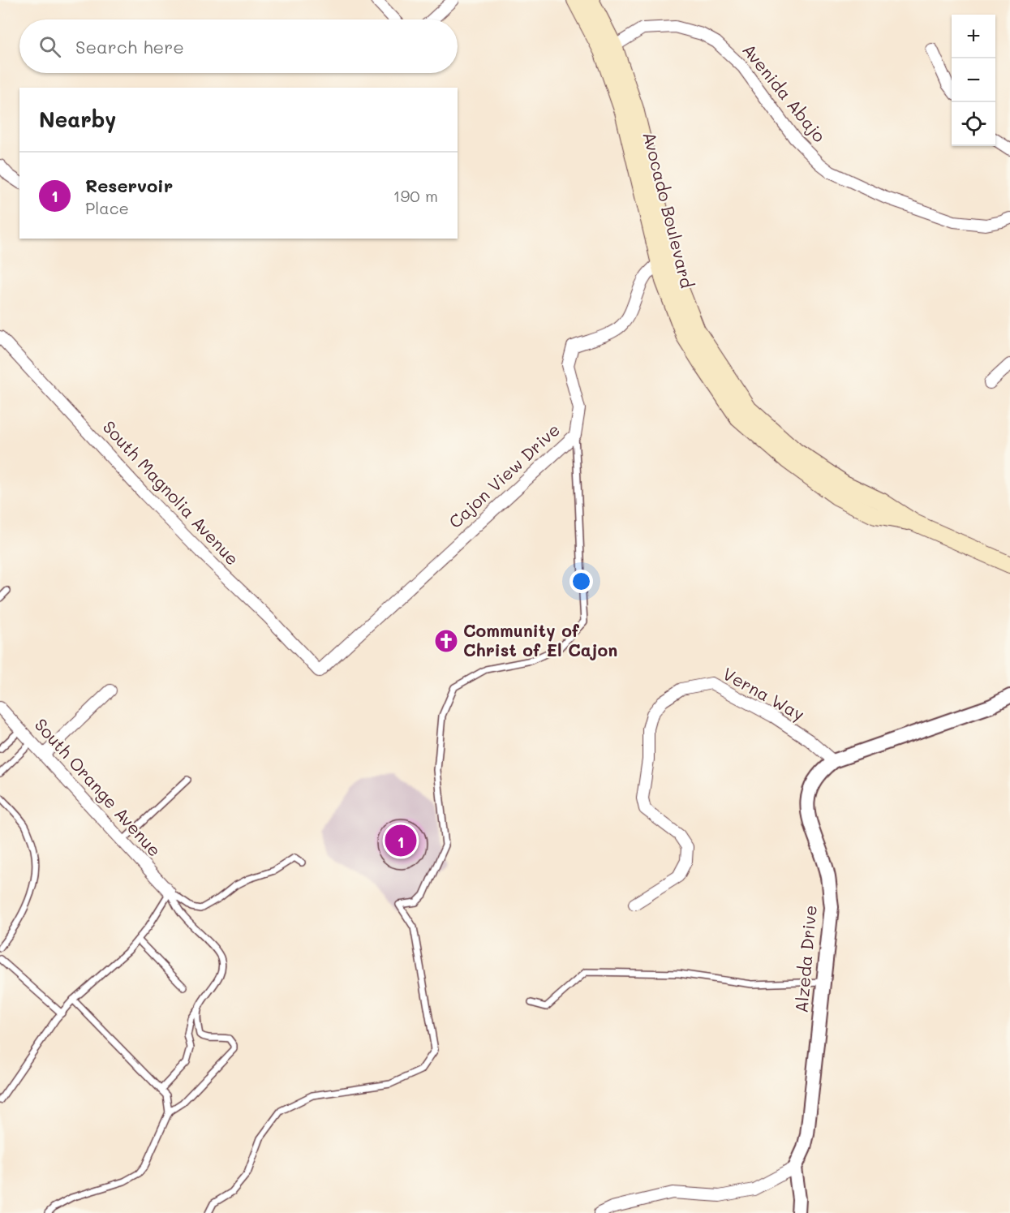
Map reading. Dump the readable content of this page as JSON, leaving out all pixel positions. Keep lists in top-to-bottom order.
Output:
{
  "streets": {
    "main road": ["Avocado Boulevard"],
    "street": [
      "Avenida Abajo",
      "Cajon View Drive",
      "South Magnolia Avenue",
      "Verna Way",
      "South Orange Avenue",
      "Alzeda Drive"
    ]
  },
  "crossings": [
    ["Avenida Abajo", "Avocado Boulevard"],
    ["Avocado Boulevard", "Cajon View Drive"],
    ["Cajon View Drive", "South Magnolia Avenue"],
    ["Verna Way", "Alzeda Drive"]
  ],
  "places": {
    "church": ["Community of Christ of El Cajon"]
  },
  "page": {
    "map_buttons": ["+", "−"],
    "search": "Search here",
    "heading": "Nearby",
    "list": [
      {
        "mark": "1",
        "name": "Reservoir",
        "note": "Place",
        "value": "190 m"
      }
    ],
    "pins": "1"
  }
}
